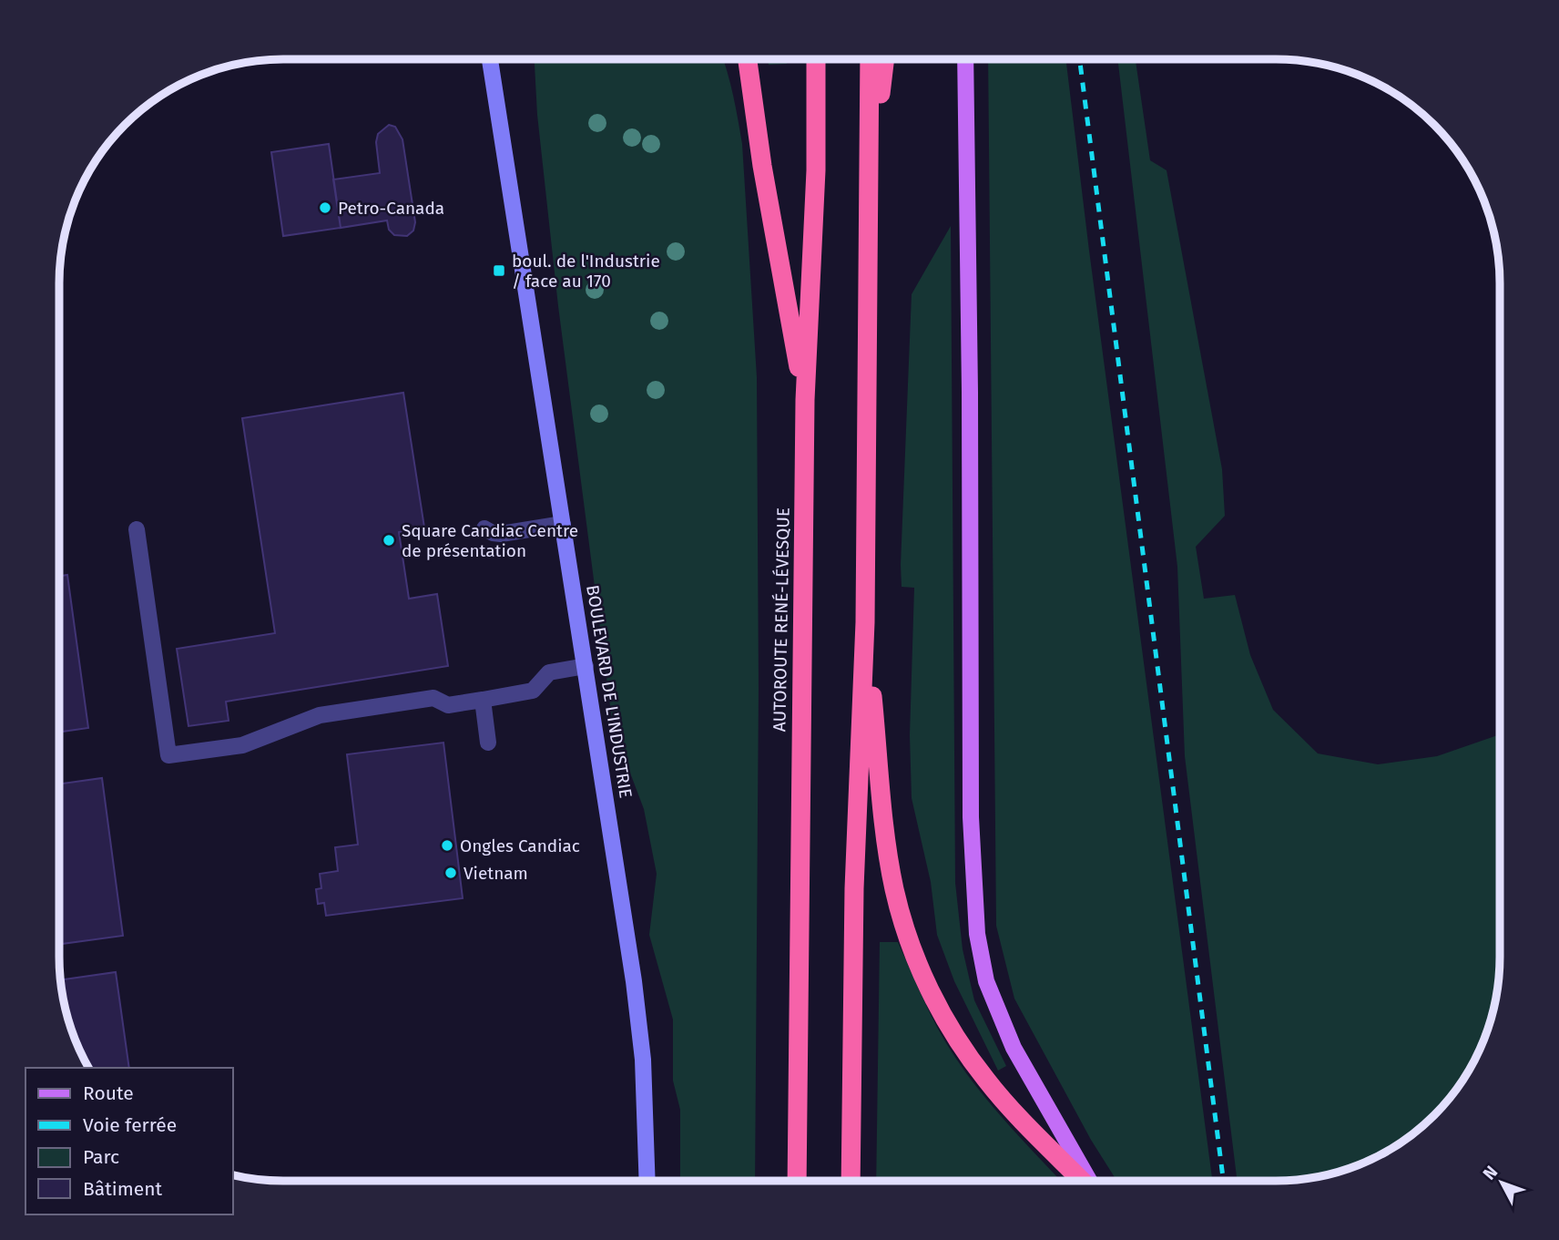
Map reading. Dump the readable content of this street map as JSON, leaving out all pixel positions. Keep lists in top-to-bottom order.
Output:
{
  "streets": {
    "highway": ["AUTOROUTE RENÉ-LÉVESQUE"],
    "street": ["BOULEVARD DE L'INDUSTRIE"]
  },
  "places": {
    "other": [
      "Petro-Canada",
      "Square Candiac Centre de présentation",
      "Ongles Candiac",
      "Vietnam"
    ],
    "transit": ["boul. de l'Industrie / face au 170"]
  },
  "legend": [
    "Route",
    "Voie ferrée",
    "Parc",
    "Bâtiment"
  ],
  "north": "top left"
}
